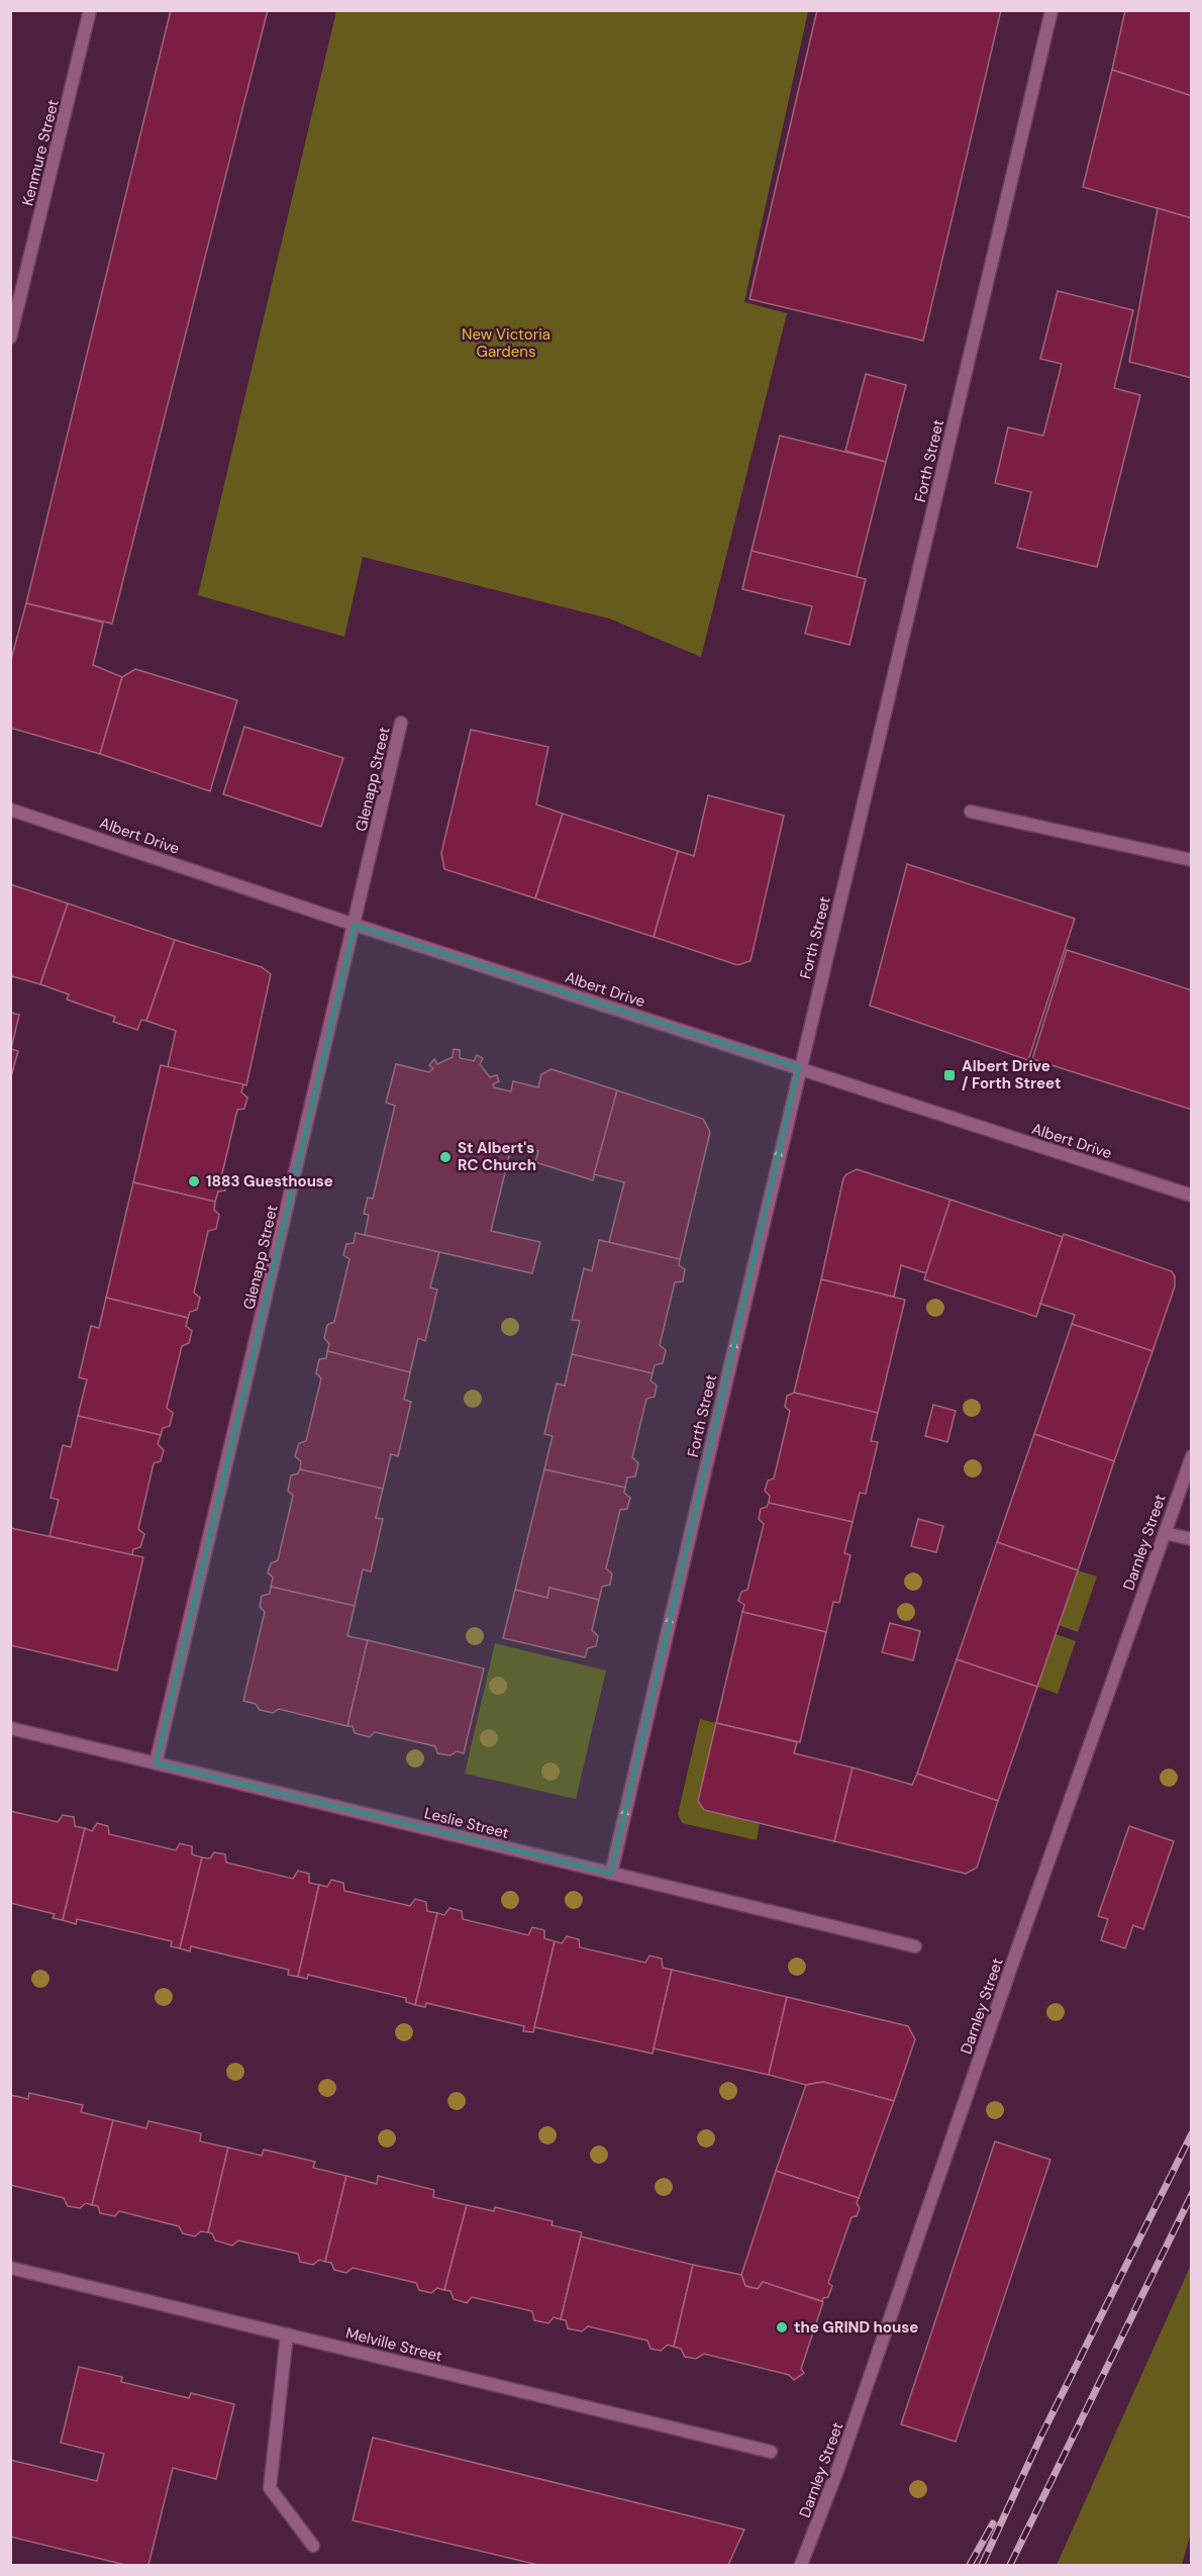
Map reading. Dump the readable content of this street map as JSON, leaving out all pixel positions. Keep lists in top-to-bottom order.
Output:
{
  "streets": {
    "street": [
      "Kenmure Street",
      "Forth Street",
      "Glenapp Street",
      "Albert Drive",
      "Darnley Street",
      "Leslie Street",
      "Melville Street"
    ]
  },
  "crossings": [
    ["Forth Street", "Albert Drive"],
    ["Forth Street", "Leslie Street"],
    ["Glenapp Street", "Albert Drive"],
    ["Glenapp Street", "Leslie Street"]
  ],
  "one_way": ["Forth Street"],
  "parks": ["New Victoria Gardens"],
  "places": {
    "transit": ["Albert Drive / Forth Street"],
    "other": ["St Albert's RC Church", "1883 Guesthouse", "the GRIND house"]
  }
}
